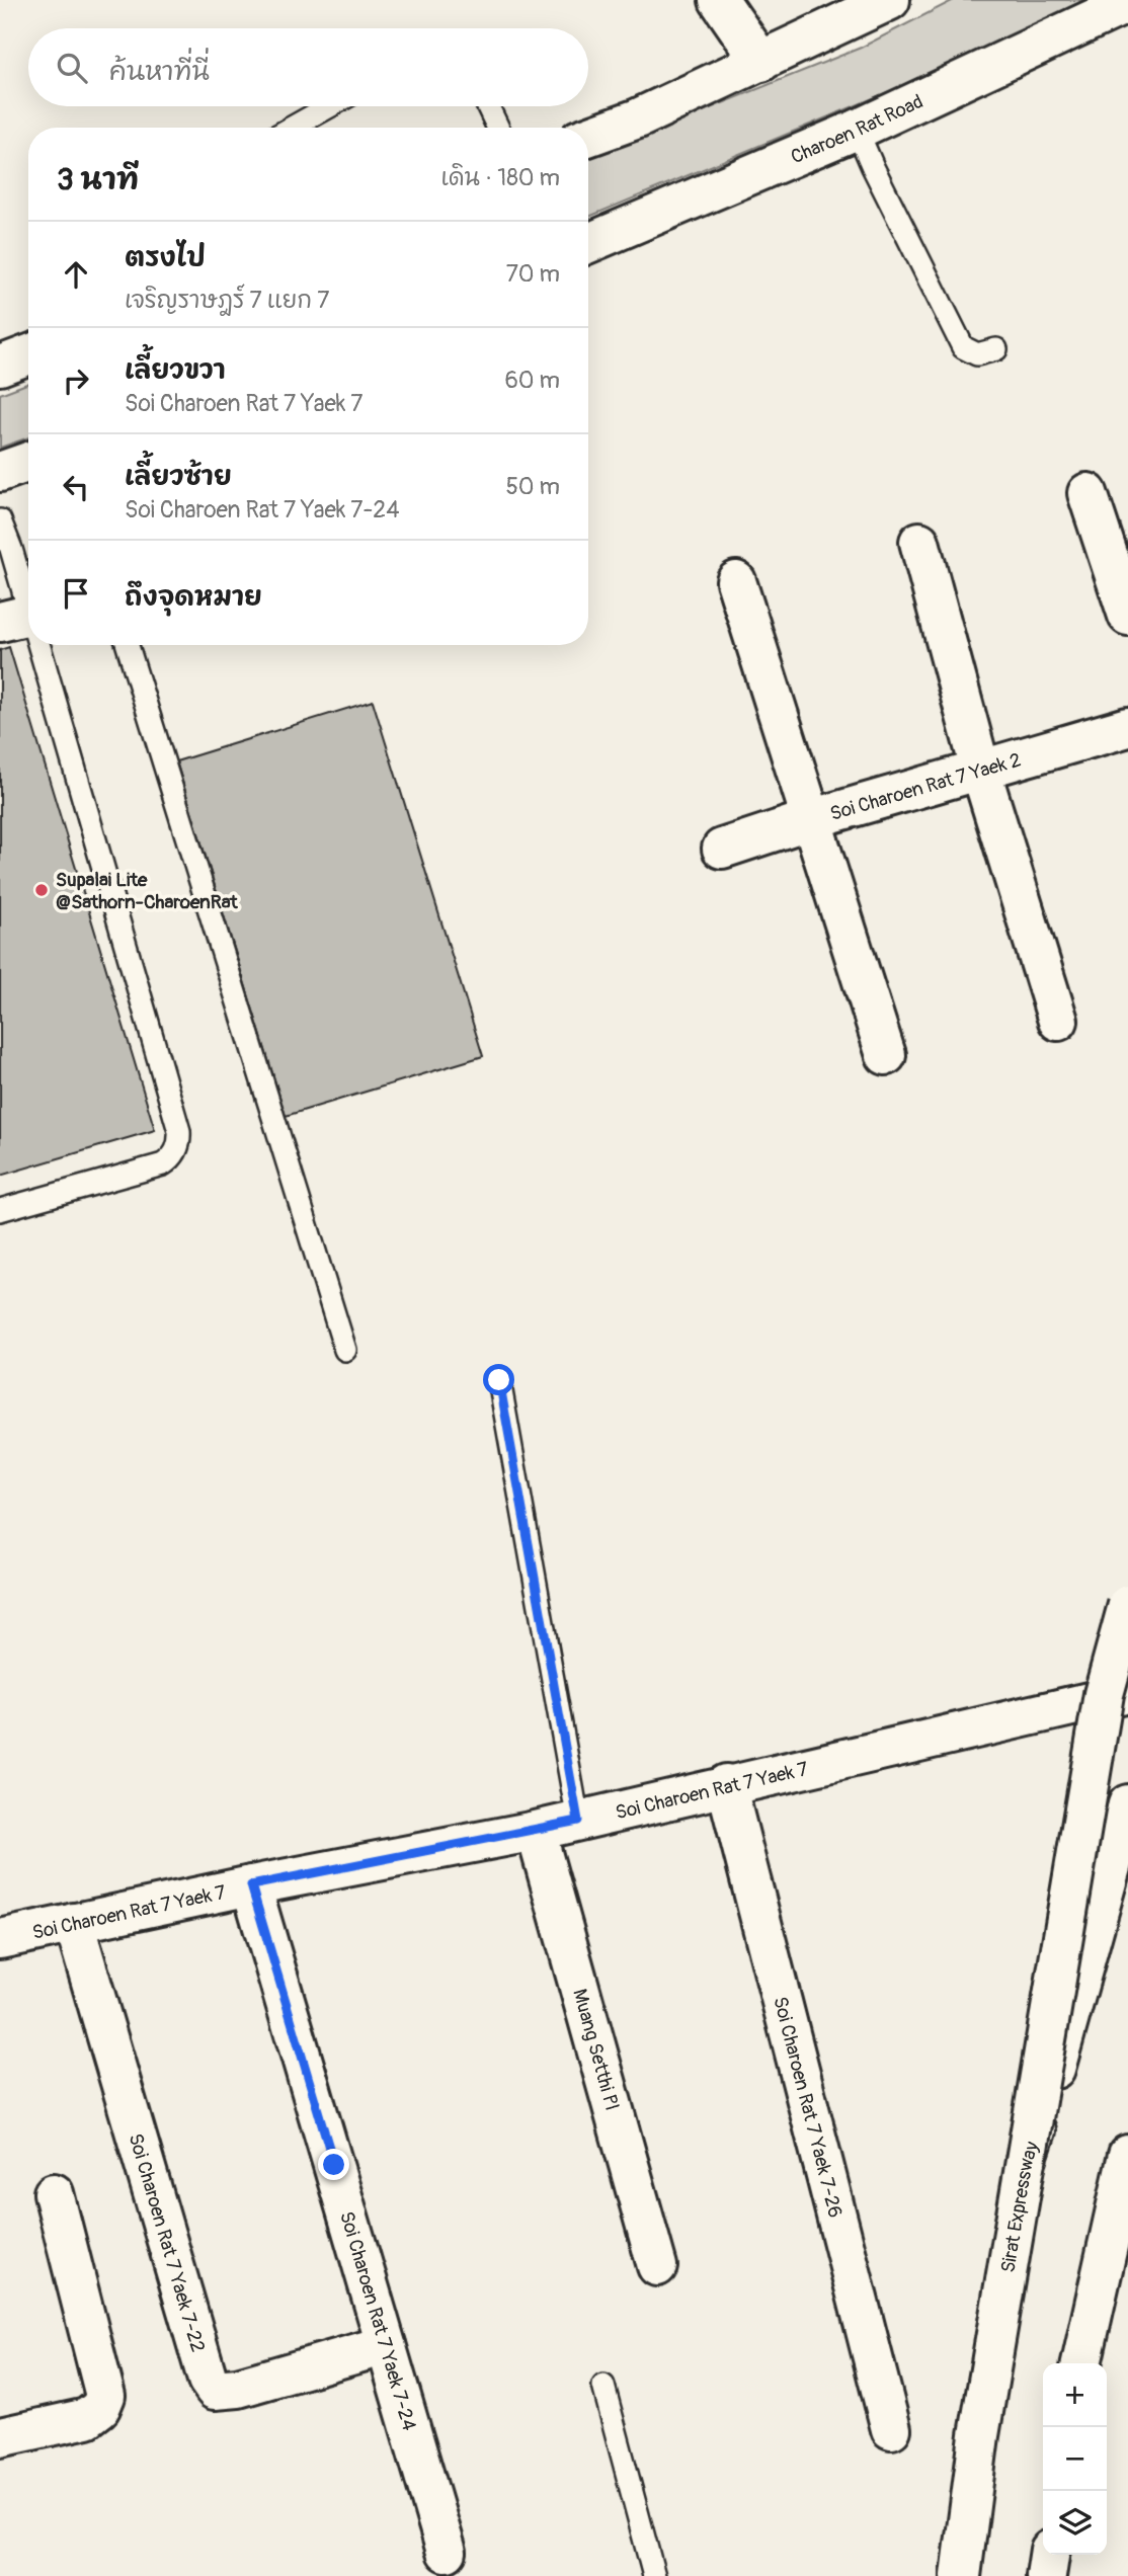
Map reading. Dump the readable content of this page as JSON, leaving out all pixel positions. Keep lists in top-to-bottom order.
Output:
{
  "streets": {
    "main road": [
      "Charoen Rat Road",
      "Soi Charoen Rat 7 Yaek 2",
      "Soi Charoen Rat 7 Yaek 7",
      "Muang Setthi Pl",
      "Soi Charoen Rat 7 Yaek 7-26",
      "Sirat Expressway",
      "Soi Charoen Rat 7 Yaek 7-22",
      "Soi Charoen Rat 7 Yaek 7-24"
    ]
  },
  "crossings": [
    ["Soi Charoen Rat 7 Yaek 7", "Muang Setthi Pl"],
    ["Soi Charoen Rat 7 Yaek 7", "Soi Charoen Rat 7 Yaek 7-26"],
    ["Soi Charoen Rat 7 Yaek 7", "Soi Charoen Rat 7 Yaek 7-22"],
    ["Soi Charoen Rat 7 Yaek 7", "Soi Charoen Rat 7 Yaek 7-24"],
    ["Soi Charoen Rat 7 Yaek 7-22", "Soi Charoen Rat 7 Yaek 7-24"]
  ],
  "places": ["Supalai Lite @Sathorn-CharoenRat"],
  "page": {
    "search": "ค้นหาที่นี่",
    "heading": ["3 นาที", "เดิน · 180 m"],
    "list": [
      ["ตรงไป", "เจริญราษฎร์ 7 แยก 7", "70 m"],
      ["เลี้ยวขวา", "Soi Charoen Rat 7 Yaek 7", "60 m"],
      ["เลี้ยวซ้าย", "Soi Charoen Rat 7 Yaek 7-24", "50 m"],
      "ถึงจุดหมาย"
    ],
    "map_buttons": ["+", "−"]
  }
}
